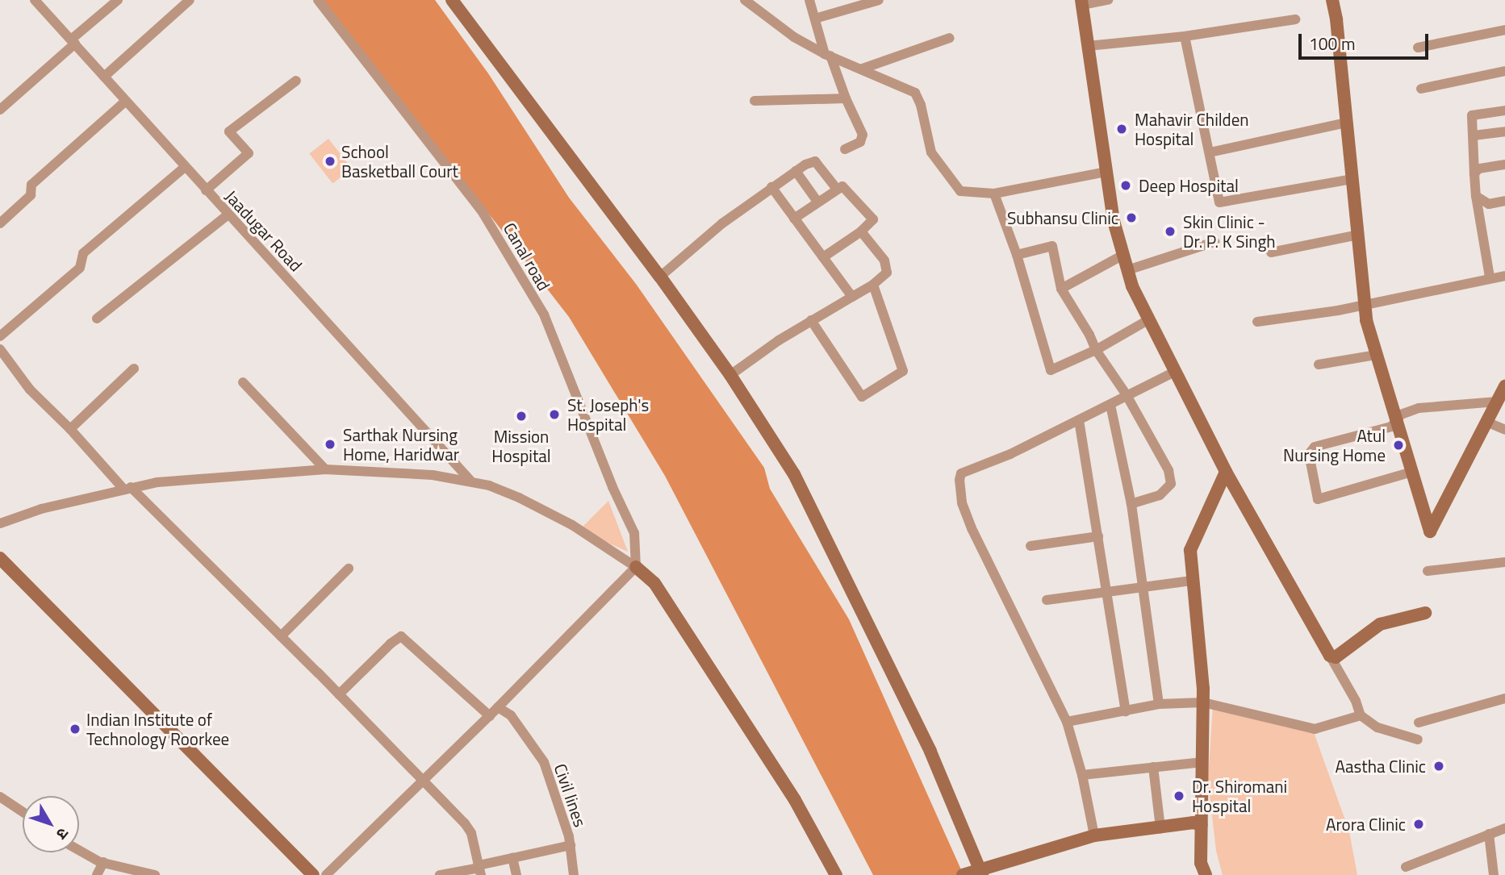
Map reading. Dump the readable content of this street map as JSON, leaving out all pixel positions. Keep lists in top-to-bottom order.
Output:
{
  "streets": {
    "street": ["Jaadugar Road", "Canal road", "Civil lines"]
  },
  "places": [
    "Mahavir Childen Hospital",
    "School Basketball Court",
    "Deep Hospital",
    "Subhansu Clinic",
    "Skin Clinic - Dr. P. K Singh",
    "St. Joseph's Hospital",
    "Mission Hospital",
    "Sarthak Nursing Home, Haridwar",
    "Atul Nursing Home",
    "Indian Institute of Technology Roorkee",
    "Aastha Clinic",
    "Dr. Shiromani Hospital",
    "Arora Clinic"
  ],
  "scale_bar": "100 m",
  "north": "bottom right"
}
